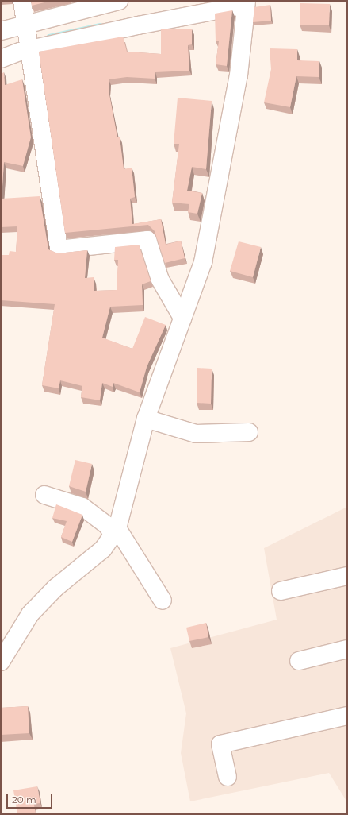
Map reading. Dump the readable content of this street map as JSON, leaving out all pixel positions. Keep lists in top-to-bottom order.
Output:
{
  "scale_bar": "20 m"
}
